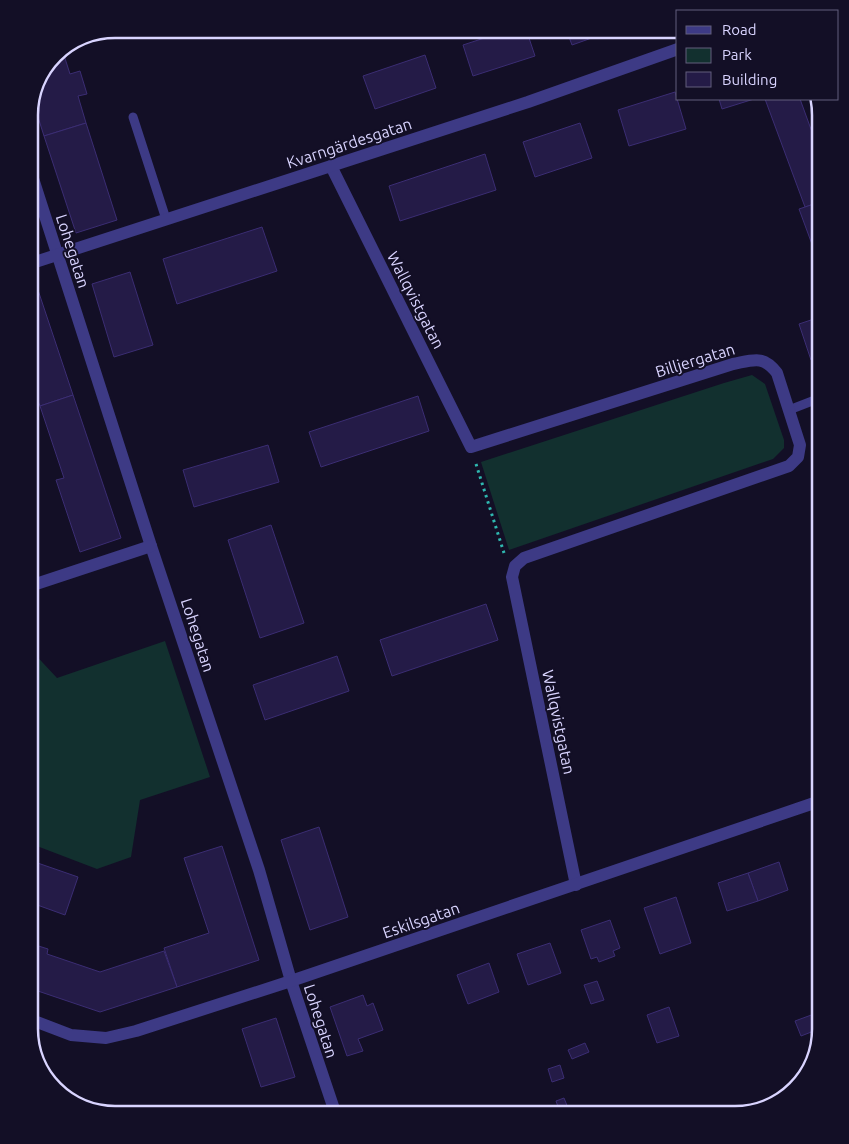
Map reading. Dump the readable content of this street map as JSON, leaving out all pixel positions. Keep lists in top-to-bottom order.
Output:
{
  "streets": {
    "street": [
      "Kvarngärdesgatan",
      "Lohegatan",
      "Wallqvistgatan",
      "Billjergatan",
      "Eskilsgatan"
    ]
  },
  "crossings": [
    ["Kvarngärdesgatan", "Lohegatan"],
    ["Kvarngärdesgatan", "Wallqvistgatan"],
    ["Lohegatan", "Eskilsgatan"],
    ["Wallqvistgatan", "Billjergatan"],
    ["Wallqvistgatan", "Eskilsgatan"]
  ],
  "legend": ["Road", "Park", "Building"]
}
